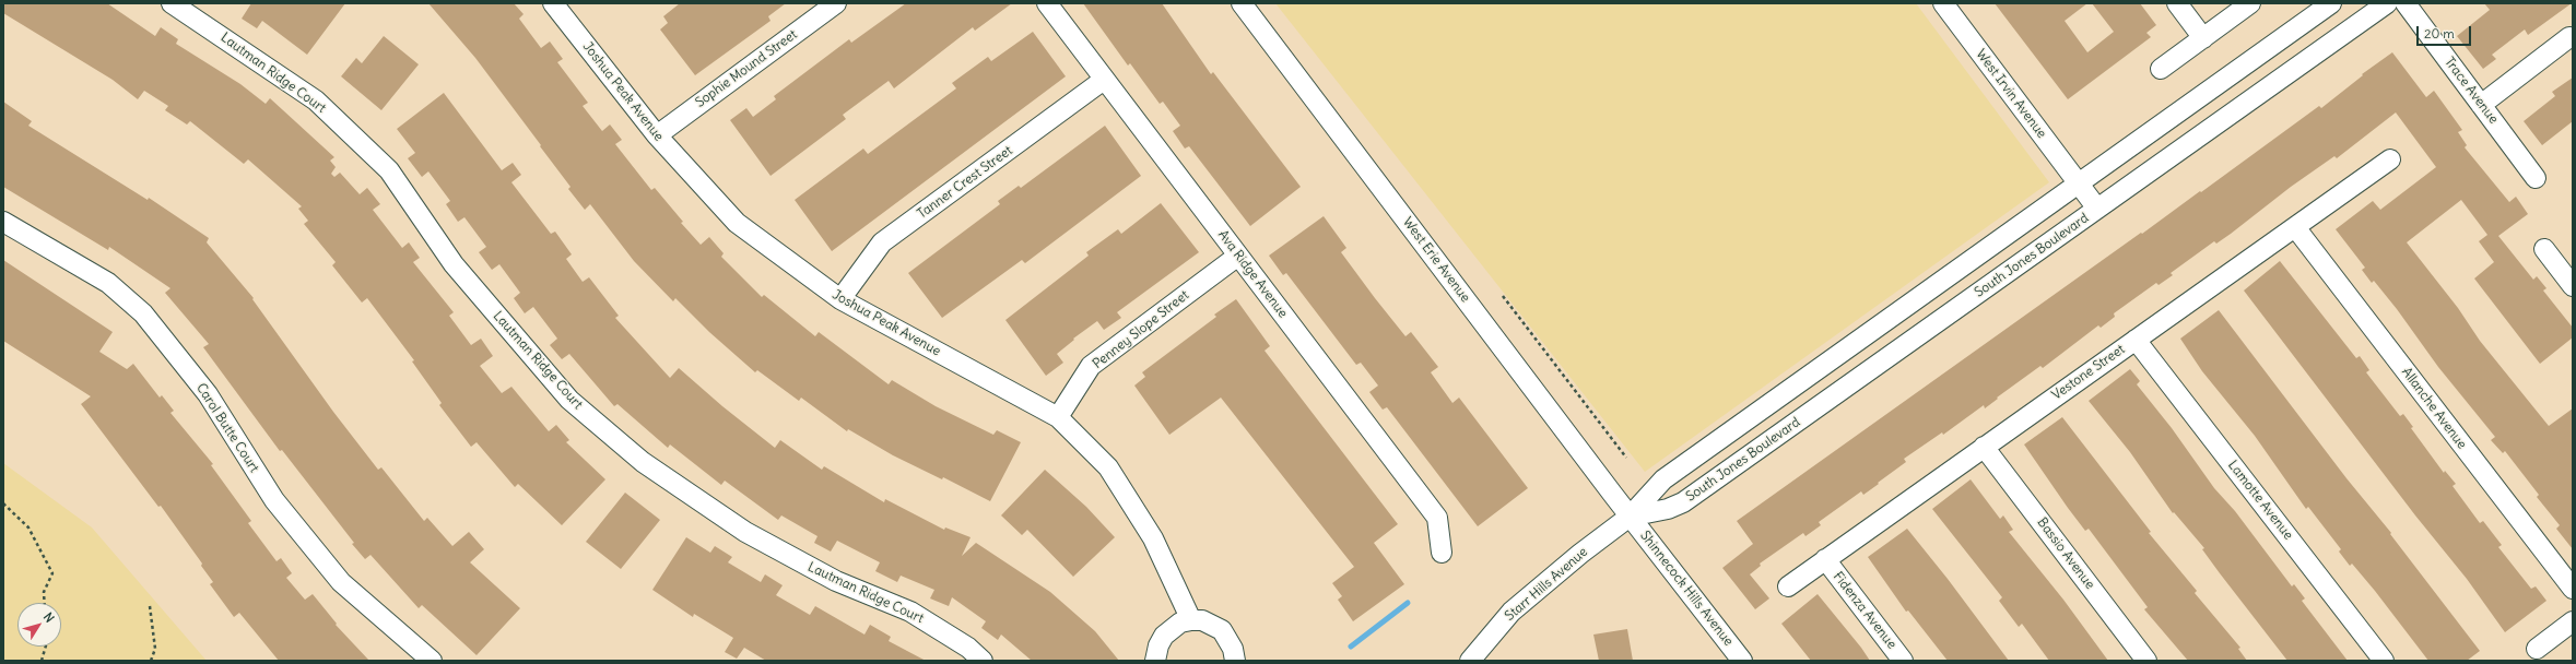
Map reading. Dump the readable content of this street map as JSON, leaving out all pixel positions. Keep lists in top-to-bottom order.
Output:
{
  "streets": {
    "street": [
      "Sophie Mound Street",
      "Lautman Ridge Court",
      "Trace Avenue",
      "Joshua Peak Avenue",
      "West Irvin Avenue",
      "Tanner Crest Street",
      "South Jones Boulevard",
      "West Erie Avenue",
      "Ava Ridge Avenue",
      "Penney Slope Street",
      "Vestone Street",
      "Allanche Avenue",
      "Carol Butte Court",
      "Lamotte Avenue",
      "Bassio Avenue",
      "Starr Hills Avenue",
      "Shinnecock Hills Avenue",
      "Fidenza Avenue"
    ]
  },
  "crossings": [
    ["Sophie Mound Street", "Joshua Peak Avenue"],
    ["Joshua Peak Avenue", "Tanner Crest Street"],
    ["Joshua Peak Avenue", "Penney Slope Street"],
    ["West Irvin Avenue", "South Jones Boulevard"],
    ["Tanner Crest Street", "Ava Ridge Avenue"],
    ["South Jones Boulevard", "West Erie Avenue"],
    ["South Jones Boulevard", "Starr Hills Avenue"],
    ["South Jones Boulevard", "Shinnecock Hills Avenue"],
    ["West Erie Avenue", "Starr Hills Avenue"],
    ["West Erie Avenue", "Shinnecock Hills Avenue"],
    ["Ava Ridge Avenue", "Penney Slope Street"],
    ["Vestone Street", "Allanche Avenue"],
    ["Vestone Street", "Lamotte Avenue"],
    ["Vestone Street", "Bassio Avenue"],
    ["Vestone Street", "Fidenza Avenue"],
    ["Starr Hills Avenue", "Shinnecock Hills Avenue"]
  ],
  "scale_bar": "20 m",
  "north": "top right"
}
